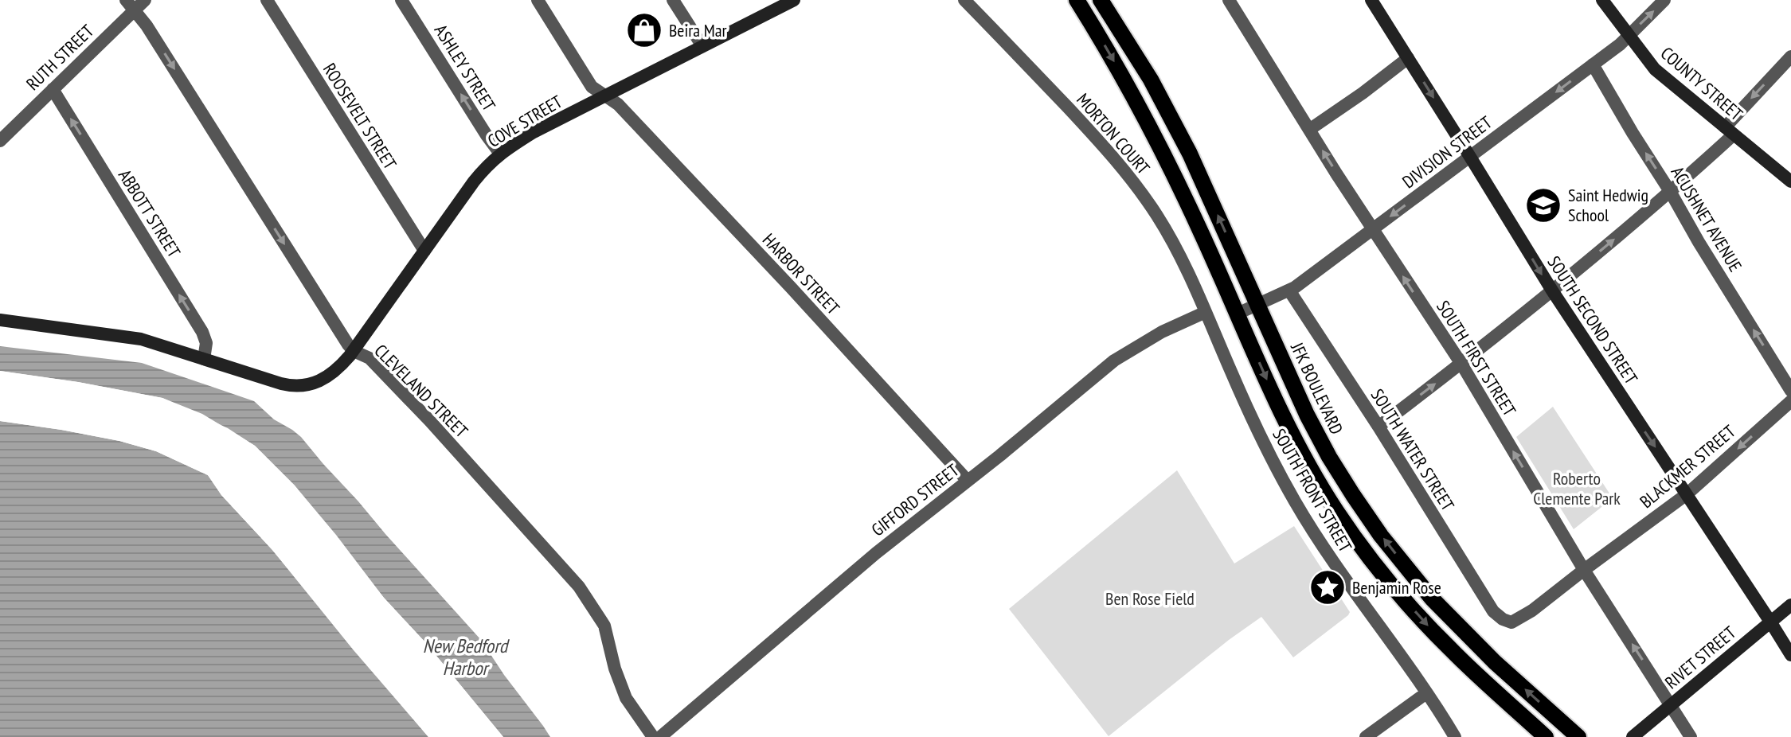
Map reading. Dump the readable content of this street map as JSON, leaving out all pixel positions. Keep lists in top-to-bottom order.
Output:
{
  "streets": {
    "main road": [
      "COUNTY STREET",
      "COVE STREET",
      "SOUTH SECOND STREET",
      "JFK BOULEVARD",
      "RIVET STREET"
    ],
    "street": [
      "RUTH STREET",
      "ASHLEY STREET",
      "ROOSEVELT STREET",
      "MORTON COURT",
      "DIVISION STREET",
      "ABBOTT STREET",
      "ACUSHNET AVENUE",
      "HARBOR STREET",
      "SOUTH FIRST STREET",
      "CLEVELAND STREET",
      "SOUTH WATER STREET",
      "BLACKMER STREET",
      "SOUTH FRONT STREET",
      "GIFFORD STREET"
    ]
  },
  "crossings": [
    ["RUTH STREET", "ABBOTT STREET"],
    ["RUTH STREET", "CLEVELAND STREET"],
    ["ASHLEY STREET", "COVE STREET"],
    ["COUNTY STREET", "DIVISION STREET"],
    ["ROOSEVELT STREET", "COVE STREET"],
    ["COVE STREET", "ABBOTT STREET"],
    ["COVE STREET", "HARBOR STREET"],
    ["COVE STREET", "CLEVELAND STREET"],
    ["MORTON COURT", "SOUTH FRONT STREET"],
    ["MORTON COURT", "GIFFORD STREET"],
    ["DIVISION STREET", "ACUSHNET AVENUE"],
    ["DIVISION STREET", "SOUTH SECOND STREET"],
    ["DIVISION STREET", "SOUTH FIRST STREET"],
    ["DIVISION STREET", "JFK BOULEVARD"],
    ["DIVISION STREET", "SOUTH WATER STREET"],
    ["HARBOR STREET", "GIFFORD STREET"],
    ["SOUTH SECOND STREET", "BLACKMER STREET"],
    ["SOUTH SECOND STREET", "RIVET STREET"],
    ["SOUTH FIRST STREET", "BLACKMER STREET"],
    ["SOUTH FIRST STREET", "RIVET STREET"],
    ["SOUTH WATER STREET", "BLACKMER STREET"],
    ["SOUTH FRONT STREET", "GIFFORD STREET"]
  ],
  "one_way": [
    "ASHLEY STREET",
    "ABBOTT STREET",
    "ACUSHNET AVENUE",
    "SOUTH SECOND STREET",
    "SOUTH FIRST STREET",
    "CLEVELAND STREET",
    "BLACKMER STREET"
  ],
  "water": ["New Bedford Harbor"],
  "parks": ["Roberto Clemente Park", "Ben Rose Field"],
  "places": {
    "shop": ["Beira Mar"],
    "school or university": ["Saint Hedwig School"],
    "place": ["Benjamin Rose"]
  }
}
